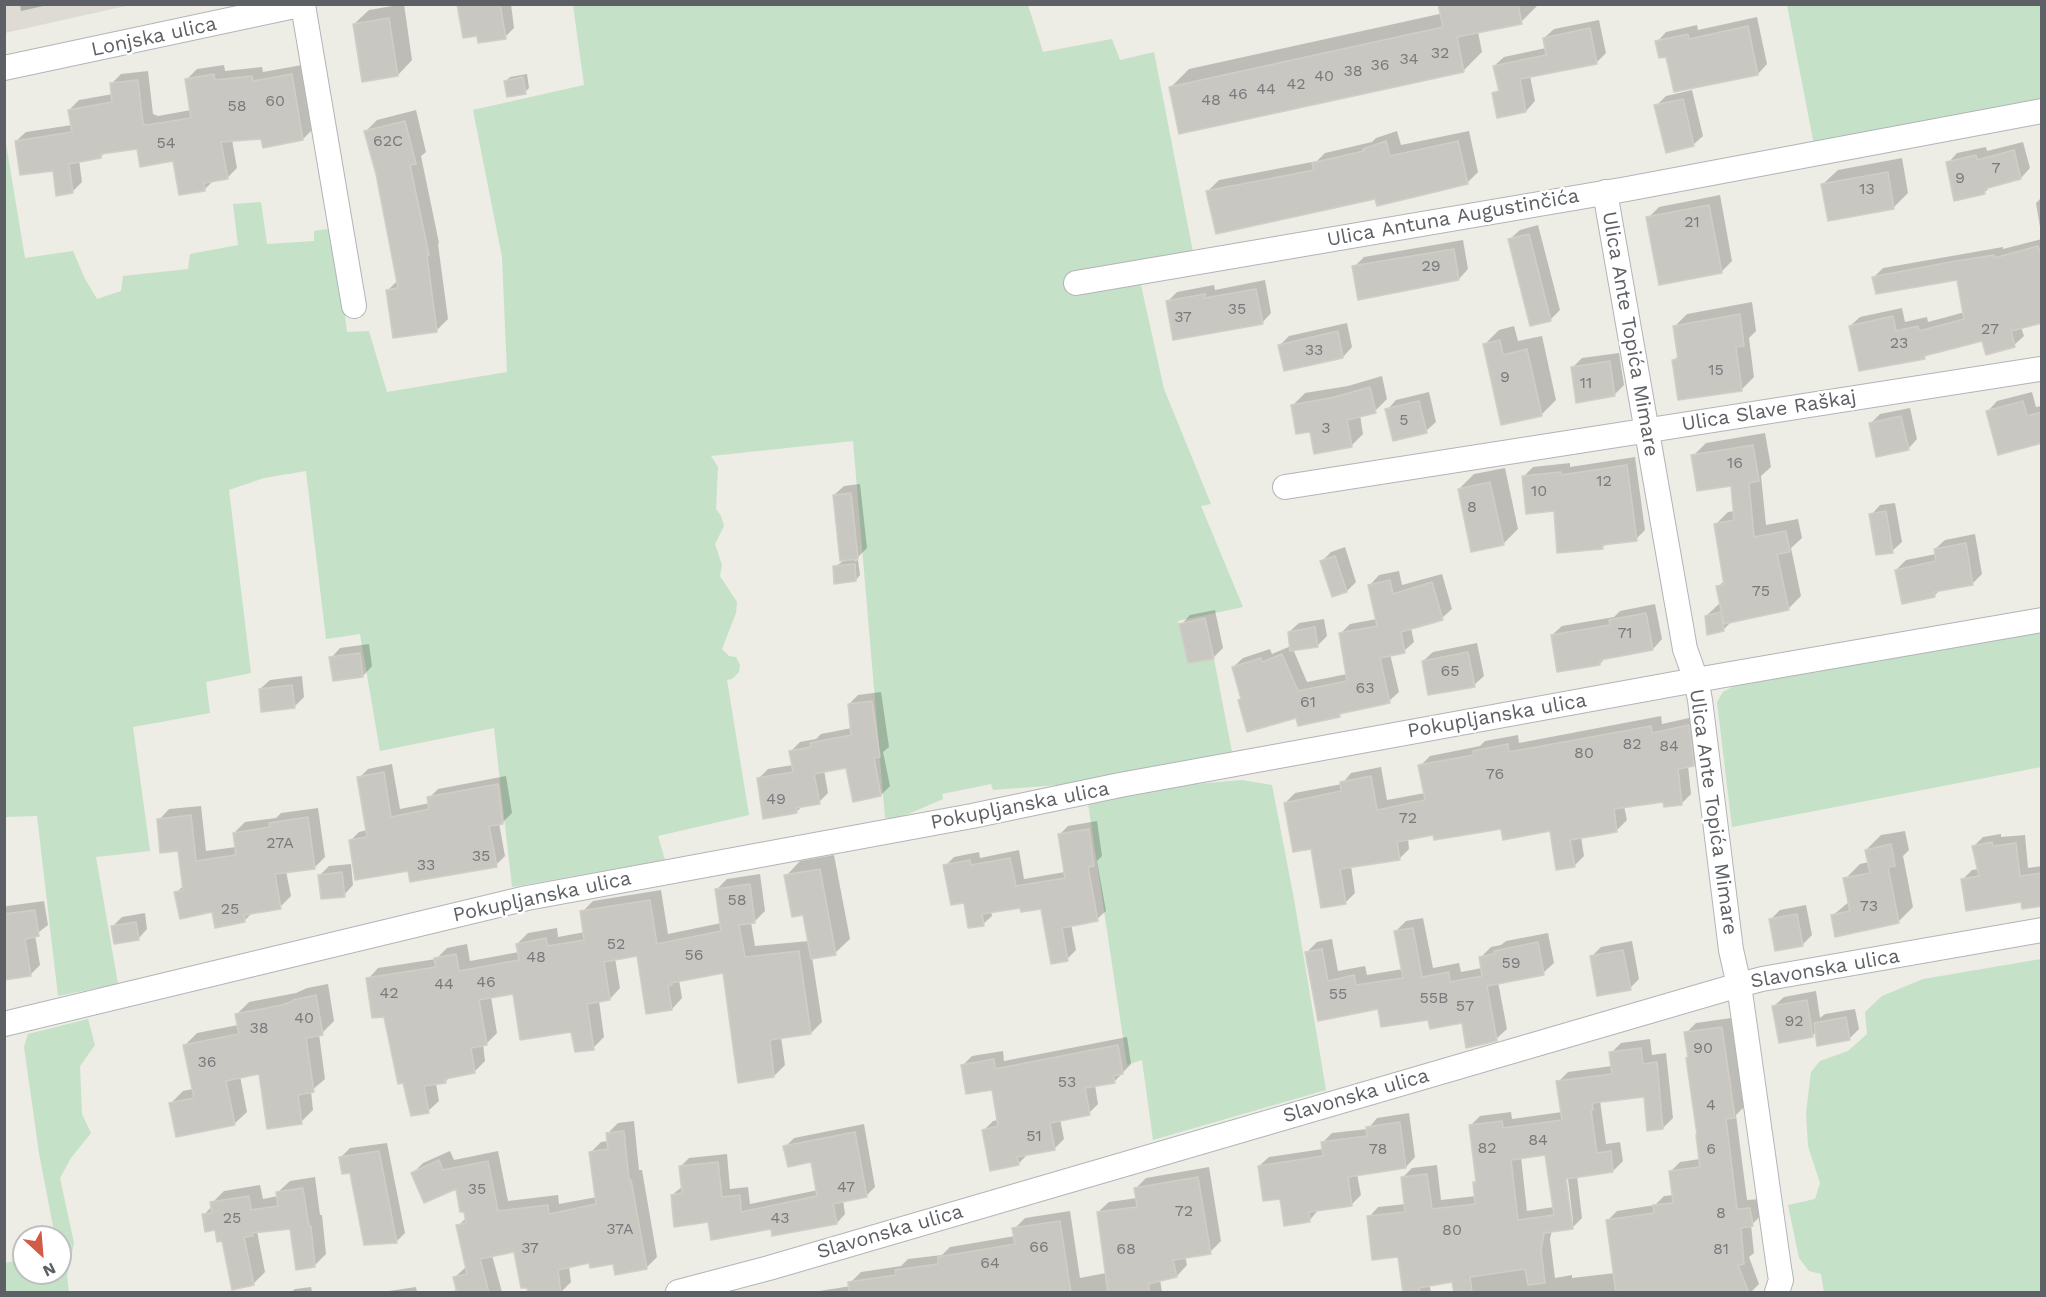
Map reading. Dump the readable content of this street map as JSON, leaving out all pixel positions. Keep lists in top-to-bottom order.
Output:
{
  "streets": {
    "street": [
      "Lonjska ulica",
      "Ulica Antuna Augustinčića",
      "Ulica Ante Topića Mimare",
      "Ulica Slave Raškaj",
      "Pokupljanska ulica",
      "Slavonska ulica"
    ]
  },
  "crossings": [
    ["Ulica Antuna Augustinčića", "Ulica Ante Topića Mimare"],
    ["Ulica Ante Topića Mimare", "Ulica Slave Raškaj"],
    ["Ulica Ante Topića Mimare", "Pokupljanska ulica"],
    ["Ulica Ante Topića Mimare", "Slavonska ulica"]
  ],
  "house_numbers": [
    "32",
    "34",
    "36",
    "38",
    "40",
    "42",
    "44",
    "46",
    "48",
    "60",
    "58",
    "62C",
    "54",
    "7",
    "9",
    "13",
    "21",
    "29",
    "35",
    "37",
    "27",
    "23",
    "33",
    "15",
    "9",
    "11",
    "5",
    "3",
    "16",
    "12",
    "10",
    "8",
    "75",
    "71",
    "65",
    "63",
    "61",
    "82",
    "84",
    "80",
    "76",
    "49",
    "72",
    "27A",
    "35",
    "33",
    "58",
    "73",
    "25",
    "52",
    "56",
    "48",
    "59",
    "46",
    "44",
    "42",
    "55",
    "55B",
    "57",
    "40",
    "92",
    "38",
    "90",
    "36",
    "53",
    "4",
    "51",
    "84",
    "82",
    "78",
    "6",
    "47",
    "35",
    "72",
    "8",
    "25",
    "43",
    "37A",
    "80",
    "66",
    "37",
    "68",
    "81",
    "64"
  ],
  "north": "bottom right"
}
